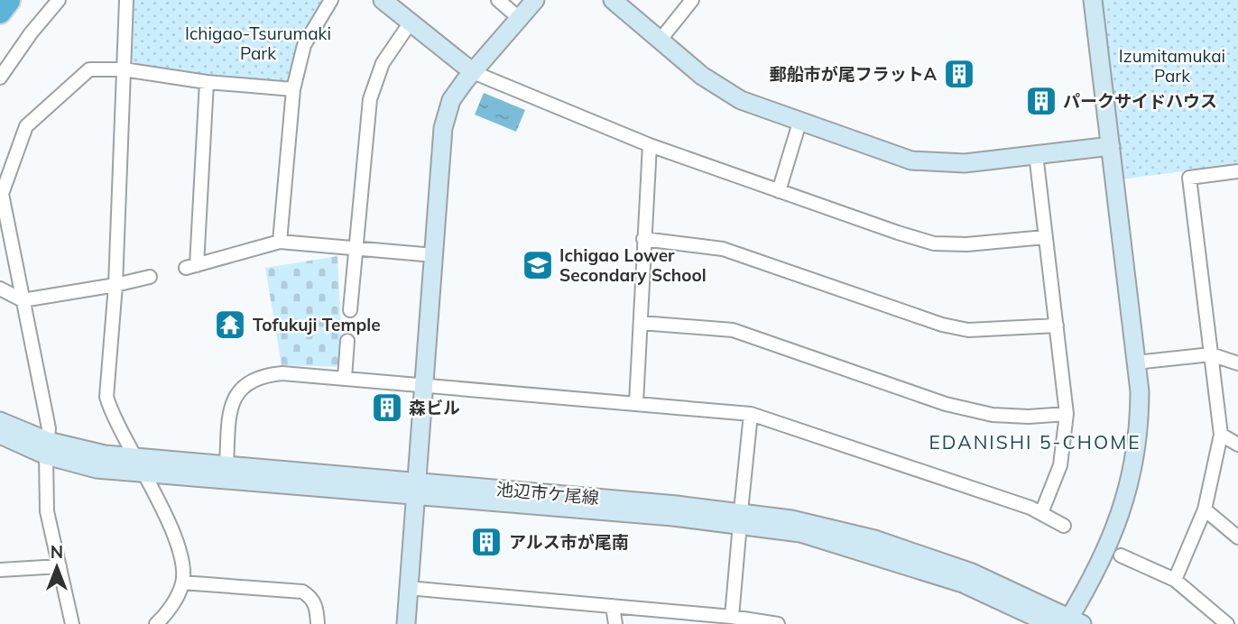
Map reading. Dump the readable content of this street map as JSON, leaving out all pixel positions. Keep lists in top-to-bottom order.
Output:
{
  "streets": {
    "street": ["池辺市ケ尾線"]
  },
  "districts": ["EDANISHI 5-CHOME"],
  "parks": ["Ichigao-Tsurumaki Park", "Izumitamukai Park"],
  "places": {
    "building": [
      "郵船市が尾フラットA",
      "パークサイドハウス",
      "森ビル",
      "アルス市が尾南"
    ],
    "school or university": ["Ichigao Lower Secondary School"],
    "temple": ["Tofukuji Temple"]
  },
  "north": "top"
}
